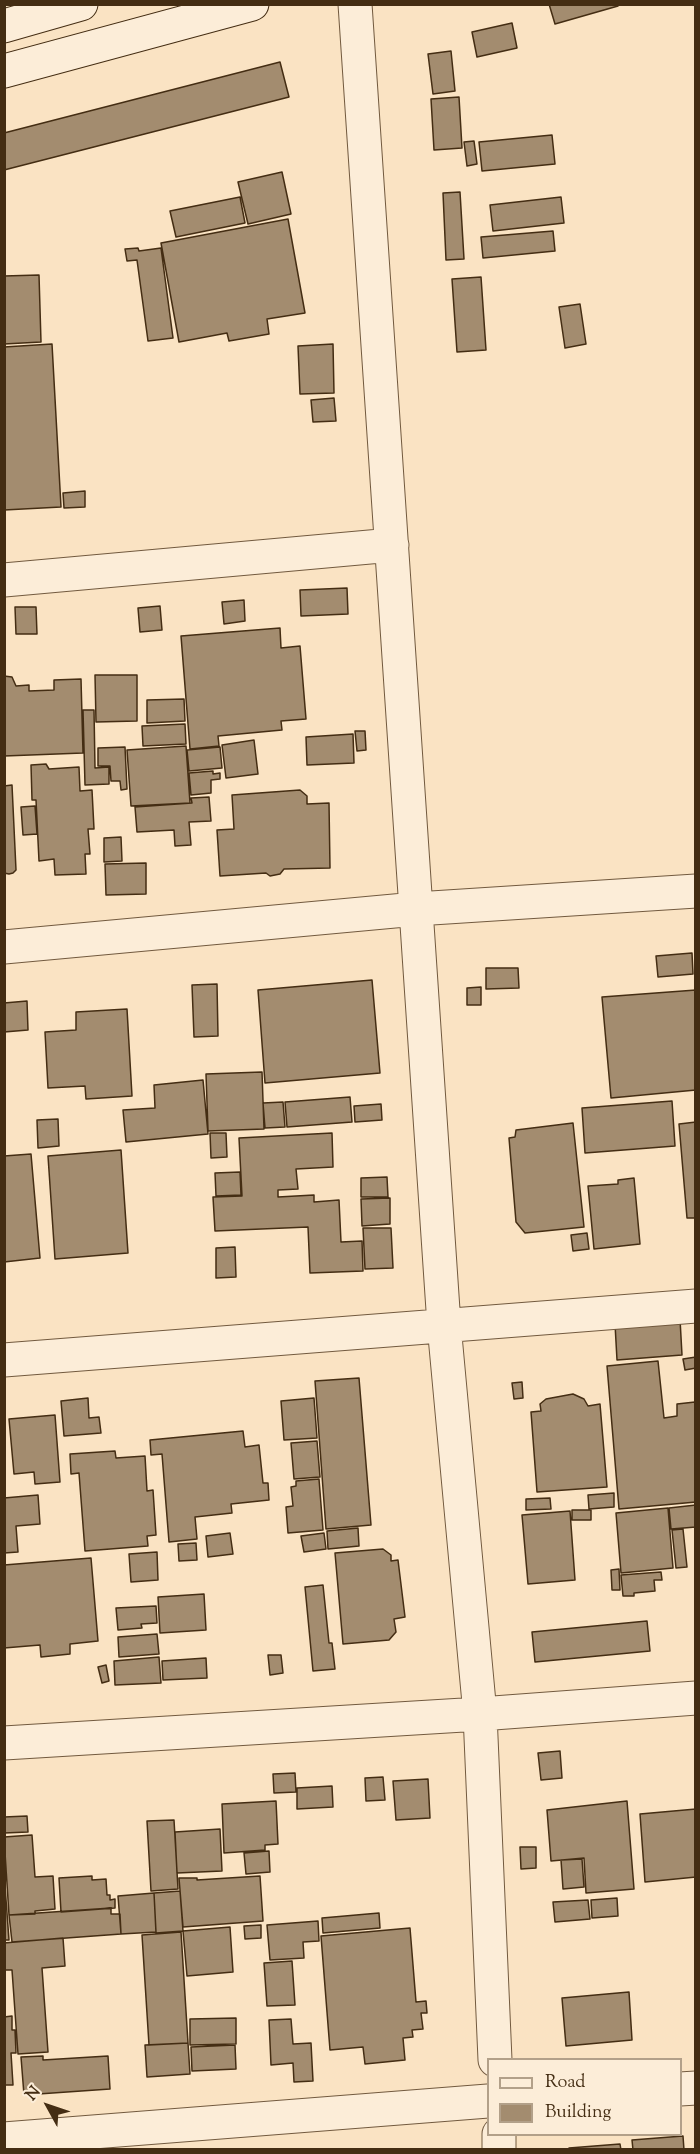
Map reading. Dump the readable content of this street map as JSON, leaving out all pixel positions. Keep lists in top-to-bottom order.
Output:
{
  "legend": ["Road", "Building"],
  "north": "top left"
}
